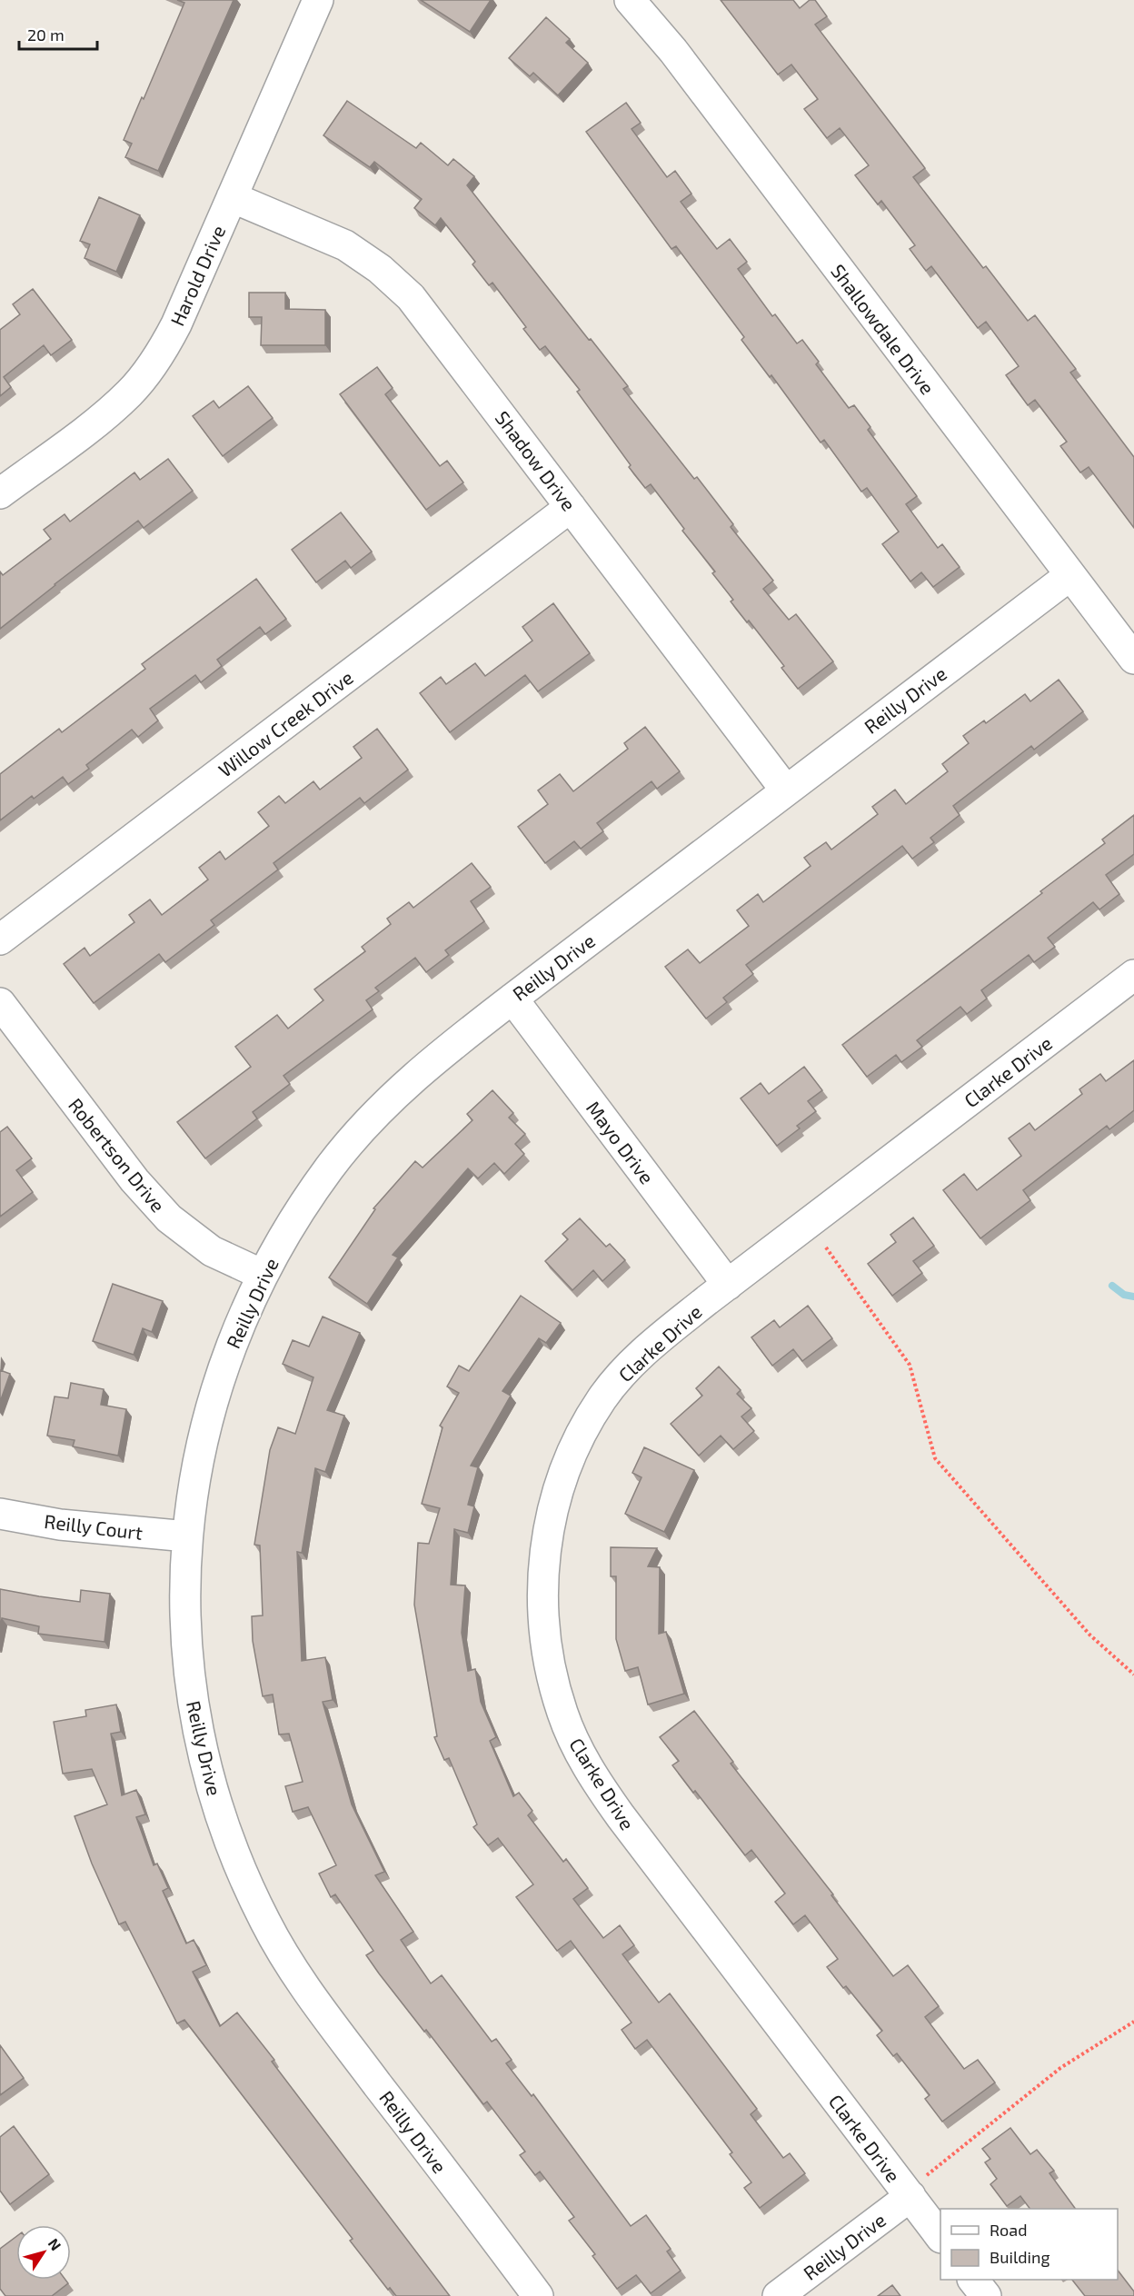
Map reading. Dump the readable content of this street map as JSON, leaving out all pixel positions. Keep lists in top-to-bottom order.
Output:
{
  "streets": {
    "street": [
      "Harold Drive",
      "Shallowdale Drive",
      "Shadow Drive",
      "Reilly Drive",
      "Willow Creek Drive",
      "Clarke Drive",
      "Mayo Drive",
      "Robertson Drive",
      "Reilly Court"
    ]
  },
  "crossings": [
    ["Harold Drive", "Shadow Drive"],
    ["Shallowdale Drive", "Reilly Drive"],
    ["Shadow Drive", "Reilly Drive"],
    ["Shadow Drive", "Willow Creek Drive"],
    ["Reilly Drive", "Clarke Drive"],
    ["Reilly Drive", "Mayo Drive"],
    ["Reilly Drive", "Robertson Drive"],
    ["Reilly Drive", "Reilly Court"],
    ["Clarke Drive", "Mayo Drive"]
  ],
  "legend": ["Road", "Building"],
  "scale_bar": "20 m",
  "north": "top right"
}
